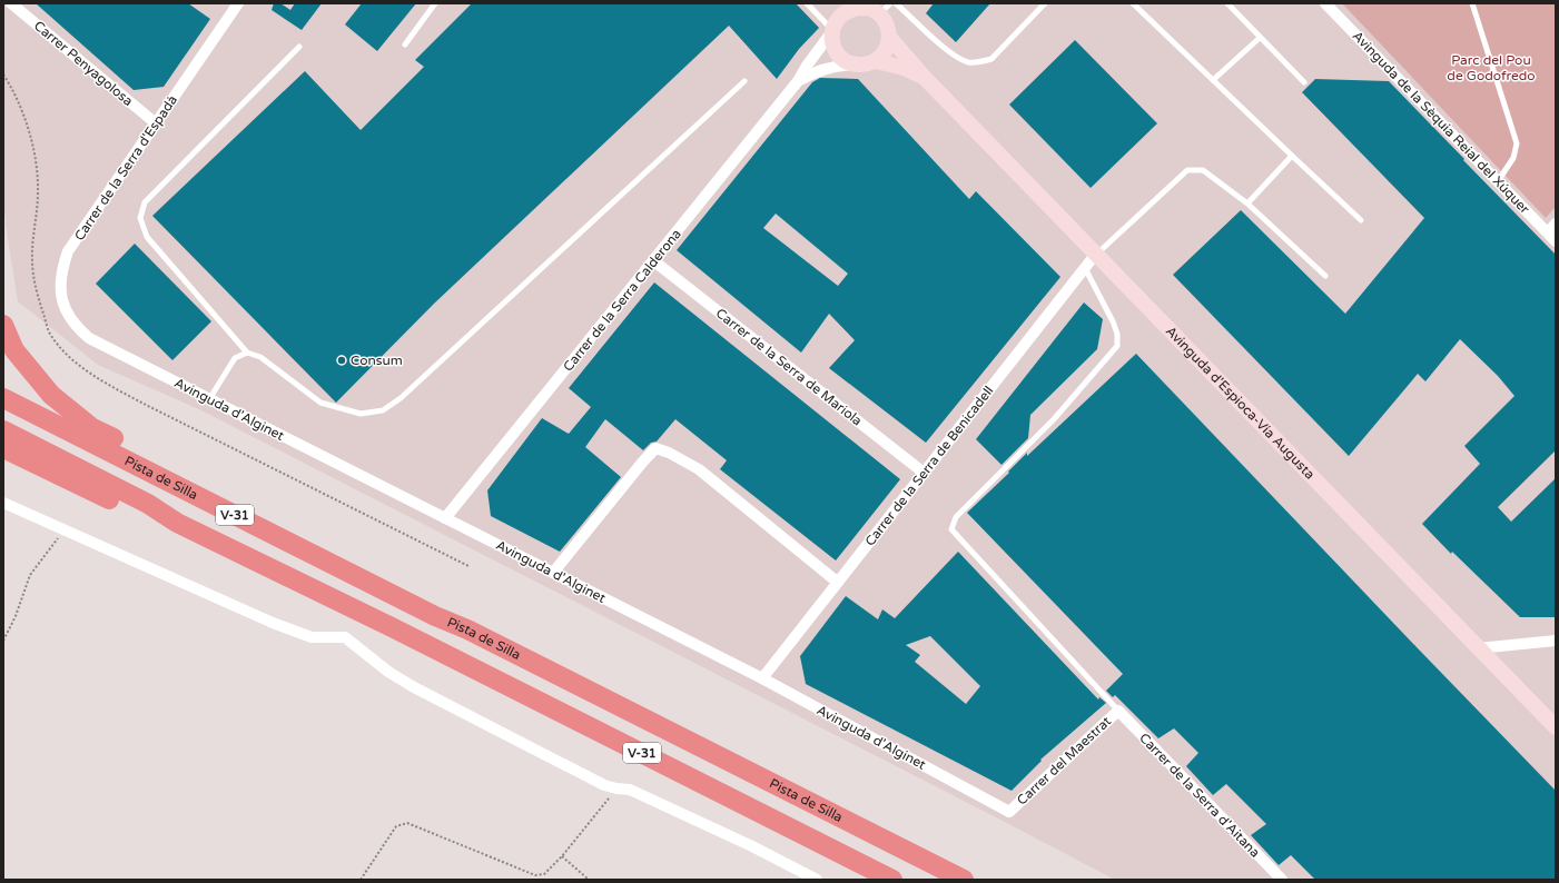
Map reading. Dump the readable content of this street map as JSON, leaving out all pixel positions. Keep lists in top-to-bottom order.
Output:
{
  "streets": {
    "highway": ["Pista de Silla", "V-31"],
    "street": [
      "Carrer Penyagolosa",
      "Avinguda de la Sèquia Reial del Xúquer",
      "Carrer de la Serra d'Espadà",
      "Carrer de la Serra Calderona",
      "Carrer de la Serra de Mariola",
      "Avinguda d'Espioca-Vía Augusta",
      "Avinguda d'Alginet",
      "Carrer de la Serra de Benicadell",
      "Carrer del Maestrat",
      "Carrer de la Serra d'Aitana"
    ]
  },
  "crossings": [
    ["Carrer Penyagolosa", "Carrer de la Serra d'Espadà"],
    ["Carrer de la Serra d'Espadà", "Avinguda d'Alginet"],
    ["Carrer de la Serra Calderona", "Carrer de la Serra de Mariola"],
    ["Carrer de la Serra Calderona", "Avinguda d'Espioca-Vía Augusta"],
    ["Carrer de la Serra Calderona", "Avinguda d'Alginet"],
    ["Carrer de la Serra de Mariola", "Carrer de la Serra de Benicadell"],
    ["Avinguda d'Espioca-Vía Augusta", "Carrer de la Serra de Benicadell"],
    ["Avinguda d'Alginet", "Carrer de la Serra de Benicadell"],
    ["Avinguda d'Alginet", "Carrer del Maestrat"],
    ["Carrer del Maestrat", "Carrer de la Serra d'Aitana"]
  ],
  "parks": ["Parc del Pou de Godofredo"],
  "places": ["Consum"]
}
